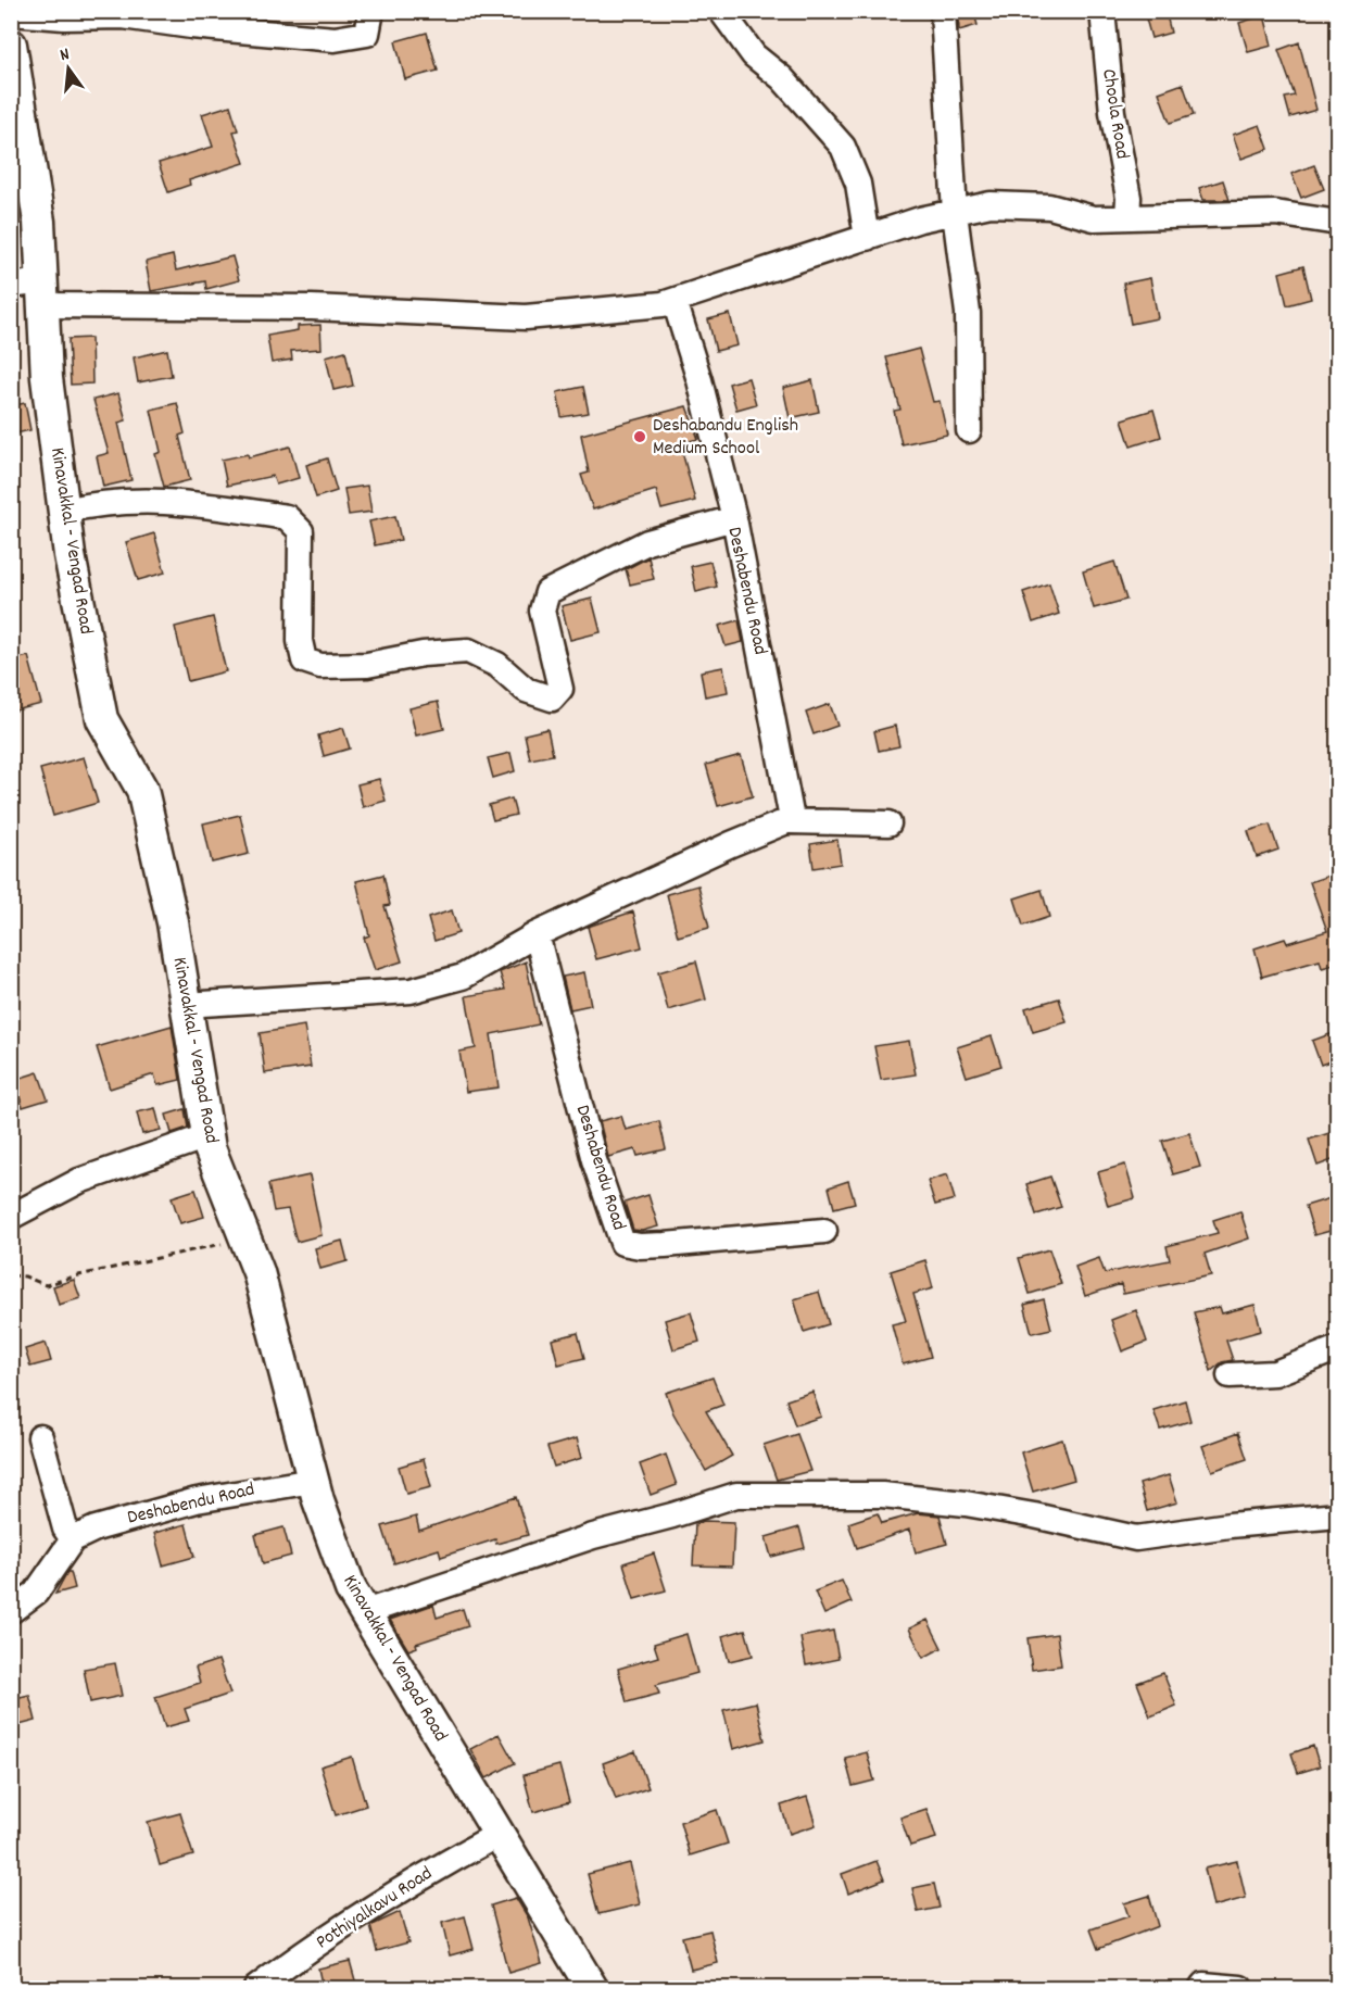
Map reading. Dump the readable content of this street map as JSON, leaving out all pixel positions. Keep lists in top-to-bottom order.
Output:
{
  "streets": {
    "main road": ["Kinavakkal - Vengad Road"],
    "street": ["Choola Road", "Deshabendu Road", "Pothiyalkavu Road"]
  },
  "crossings": [
    ["Kinavakkal - Vengad Road", "Deshabendu Road"],
    ["Kinavakkal - Vengad Road", "Pothiyalkavu Road"]
  ],
  "places": ["Deshabandu English Medium School"],
  "north": "top"
}
